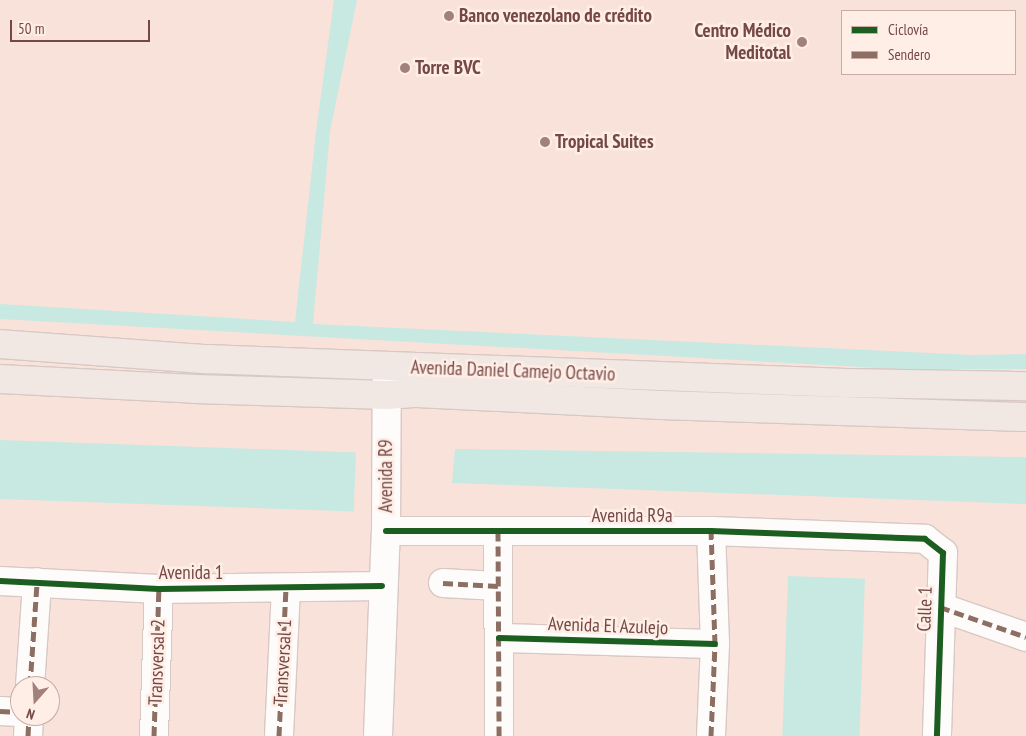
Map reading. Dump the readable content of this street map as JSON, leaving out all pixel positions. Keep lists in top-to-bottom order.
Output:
{
  "streets": {
    "main road": ["Avenida Daniel Camejo Octavio"],
    "street": [
      "Avenida R9",
      "Avenida R9a",
      "Avenida 1",
      "Calle 1",
      "Avenida El Azulejo",
      "Transversal 2",
      "Transversal 1"
    ]
  },
  "crossings": [
    ["Avenida Daniel Camejo Octavio", "Avenida R9"],
    ["Avenida R9", "Avenida R9a"],
    ["Avenida R9", "Avenida 1"],
    ["Avenida R9a", "Calle 1"],
    ["Avenida 1", "Transversal 2"],
    ["Avenida 1", "Transversal 1"]
  ],
  "places": [
    "Banco venezolano de crédito",
    "Centro Médico Meditotal",
    "Torre BVC",
    "Tropical Suites"
  ],
  "legend": ["Ciclovía", "Sendero"],
  "scale_bar": "50 m",
  "north": "bottom"
}
